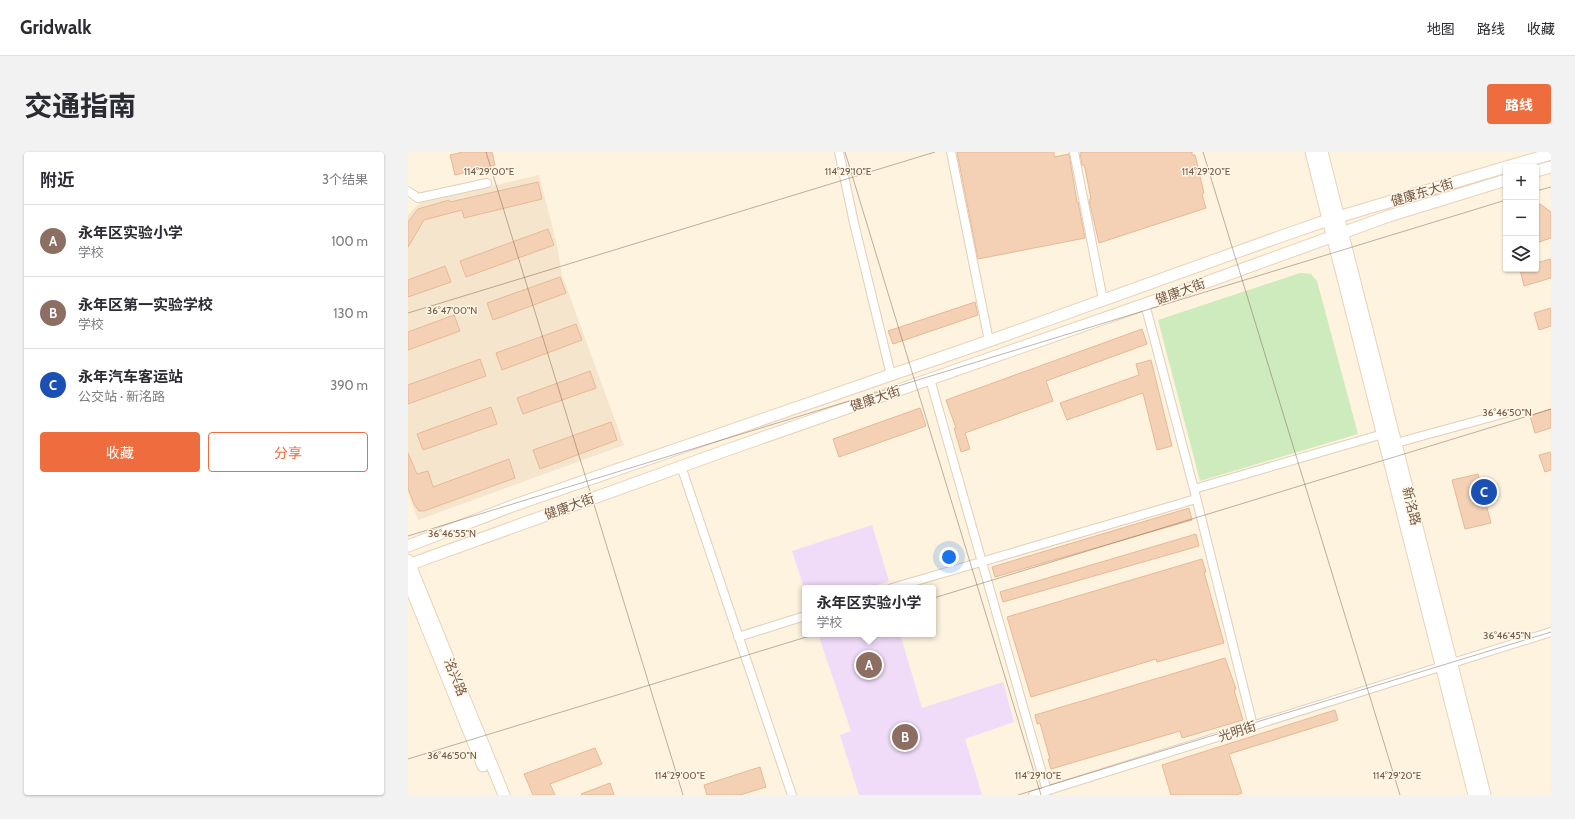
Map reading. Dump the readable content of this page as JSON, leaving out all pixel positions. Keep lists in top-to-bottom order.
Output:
{
  "streets": {
    "main road": [
      "健康东大街",
      "健康大街",
      "新洺路",
      "洺兴路"
    ],
    "street": ["光明街"]
  },
  "crossings": [
    ["健康东大街", "健康大街"],
    ["健康东大街", "新洺路"],
    ["健康大街", "新洺路"],
    ["健康大街", "洺兴路"],
    ["新洺路", "光明街"]
  ],
  "page": {
    "header": "Gridwalk",
    "nav": ["地图", "路线", "收藏"],
    "title": "交通指南",
    "buttons": [
      "路线",
      ["收藏", "分享"]
    ],
    "heading": ["附近", "3个结果"],
    "map_buttons": ["+", "−"],
    "list": [
      {
        "mark": "A",
        "name": "永年区实验小学",
        "note": "学校",
        "value": "100 m"
      },
      {
        "mark": "B",
        "name": "永年区第一实验学校",
        "note": "学校",
        "value": "130 m"
      },
      {
        "mark": "C",
        "name": "永年汽车客运站",
        "note": "公交站 · 新洺路",
        "value": "390 m"
      }
    ],
    "pins": ["C", "A", "B"],
    "popup": ["永年区实验小学", "学校"]
  },
  "coordinates": [
    "114°29'00\"E",
    "114°29'10\"E",
    "114°29'20\"E",
    "36°47'00\"N",
    "36°46'50\"N",
    "36°46'55\"N",
    "36°46'45\"N"
  ]
}
